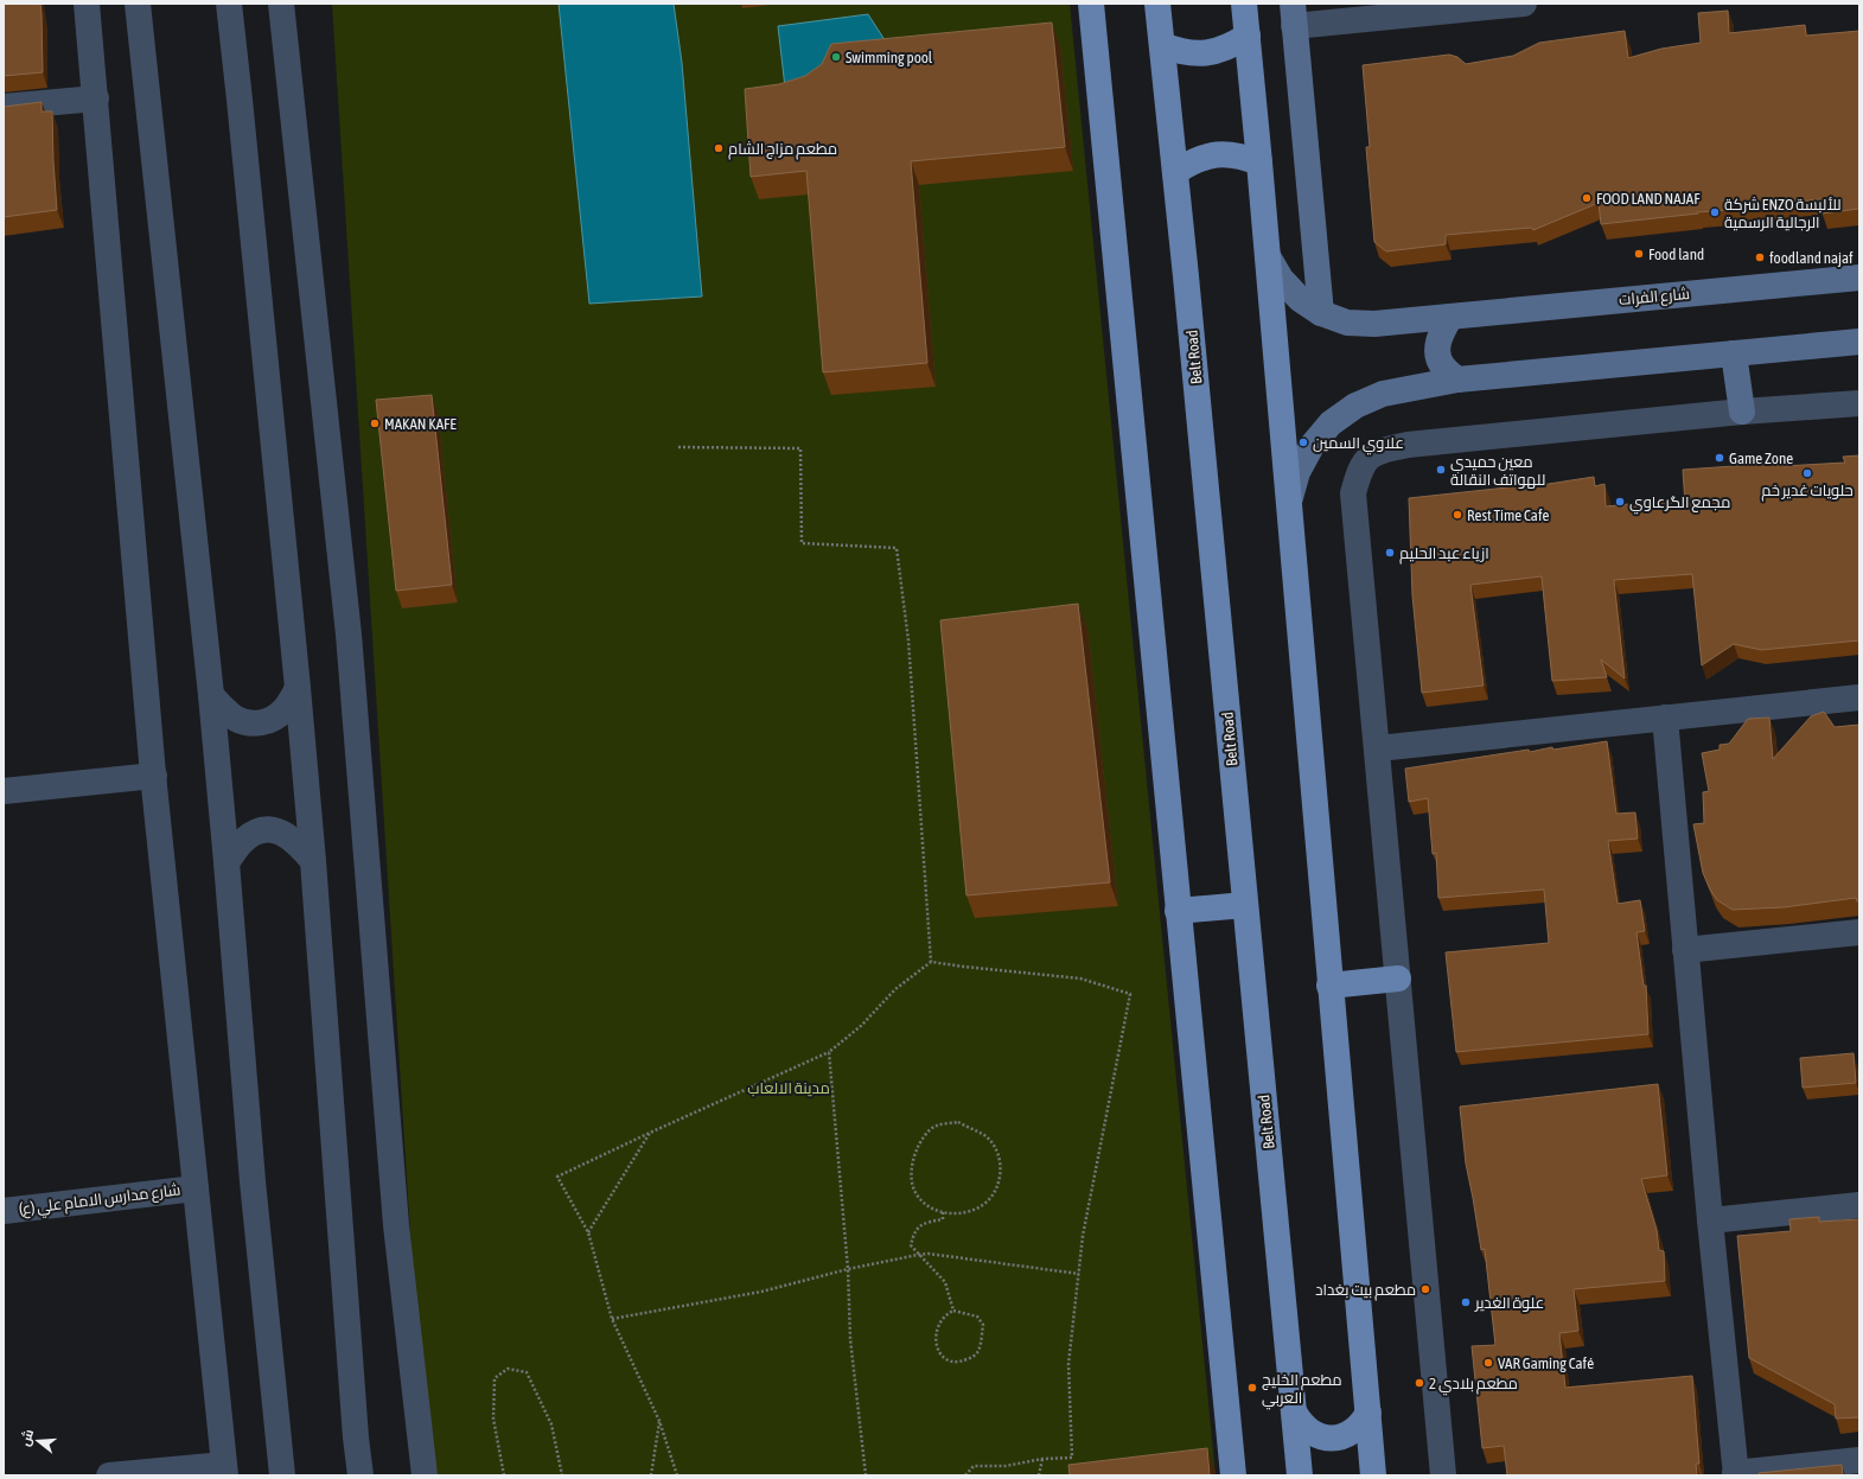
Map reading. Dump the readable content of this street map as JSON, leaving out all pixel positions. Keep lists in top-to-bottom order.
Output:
{
  "streets": {
    "main road": ["شارع الفرات", "Belt Road"],
    "street": ["شارع مدارس الامام علي (ع)"]
  },
  "parks": ["مدينة الالعاب"],
  "places": [
    "Swimming pool",
    "مطعم مزاج الشام",
    "FOOD LAND NAJAF",
    "شركة ENZO للألبسة الرجالية الرسمية",
    "Food land",
    "foodland najaf",
    "MAKAN KAFE",
    "علاوي السمين",
    "Game Zone",
    "معين حميدي للهواتف النقالة",
    "حلويات غدير خم",
    "مجمع الگرعاوي",
    "Rest Time Cafe",
    "ازياء عبد الحليم",
    "مطعم بيت بغداد",
    "علوة الغدير",
    "VAR Gaming Café",
    "مطعم بلادي 2",
    "مطعم الخليج العربي"
  ],
  "north": "left"
}
